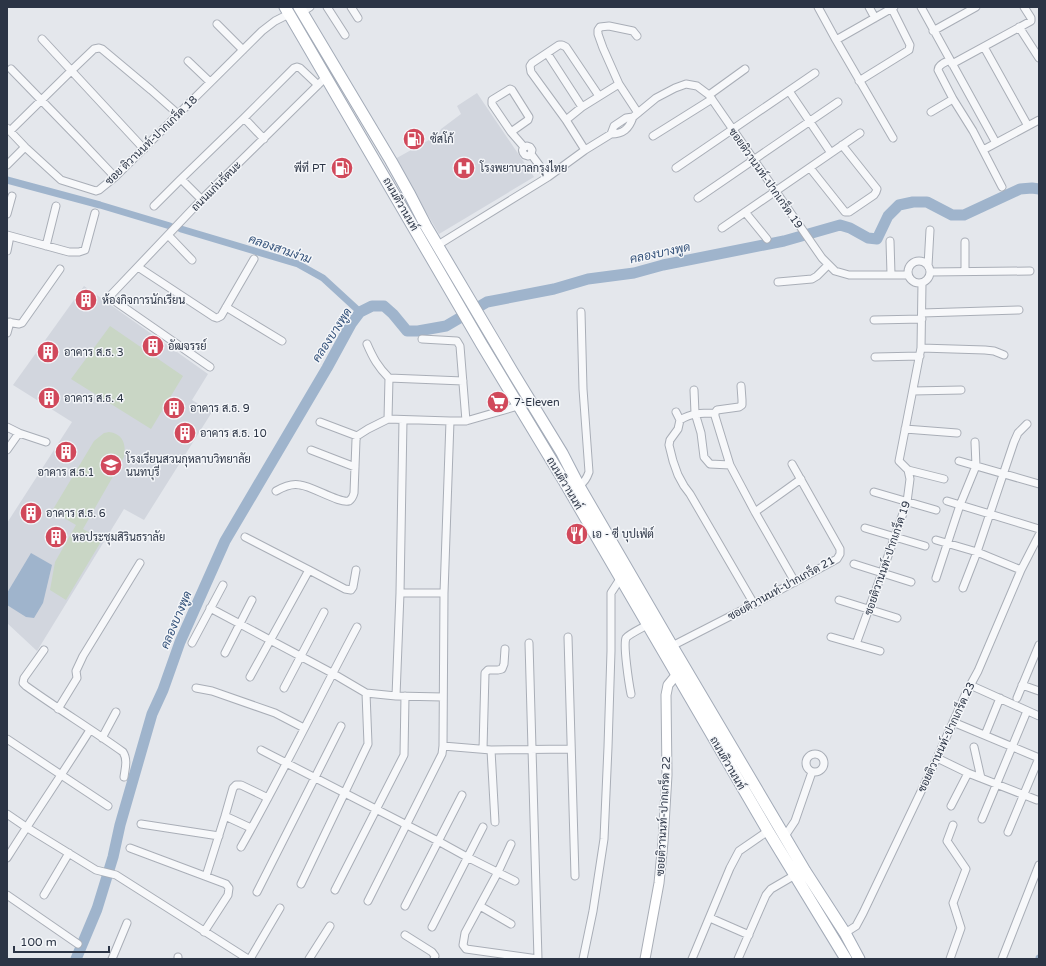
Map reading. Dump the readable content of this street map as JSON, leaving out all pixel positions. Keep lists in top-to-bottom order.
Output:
{
  "streets": {
    "main road": ["ถนนติวานนท์"],
    "street": [
      "ซอย ติวานนท์-ปากเกร็ด 18",
      "ซอยติวานนท์-ปากเกร็ด 19",
      "ถนนแก่นรัตนะ",
      "ซอยติวานนท์-ปากเกร็ด 21",
      "ซอยติวานนท์-ปากเกร็ด 23",
      "ซอยติวานนท์-ปากเกร็ด 22"
    ]
  },
  "crossings": [
    ["ซอย ติวานนท์-ปากเกร็ด 18", "ถนนติวานนท์"],
    ["ซอยติวานนท์-ปากเกร็ด 19", "ถนนติวานนท์"],
    ["ถนนแก่นรัตนะ", "ถนนติวานนท์"],
    ["ถนนติวานนท์", "ซอยติวานนท์-ปากเกร็ด 21"],
    ["ถนนติวานนท์", "ซอยติวานนท์-ปากเกร็ด 23"],
    ["ถนนติวานนท์", "ซอยติวานนท์-ปากเกร็ด 22"]
  ],
  "water": ["คลองสามง่าม", "คลองบางพูด"],
  "places": {
    "fuel station": ["ซัสโก้", "พีที PT"],
    "hospital": ["โรงพยาบาลกรุงไทย"],
    "building": [
      "ห้องกิจการนักเรียน",
      "อัฒจรรย์",
      "อาคาร ส.ธ. 3",
      "อาคาร ส.ธ. 4",
      "อาคาร ส.ธ. 9",
      "อาคาร ส.ธ. 10",
      "อาคาร ส.ธ.1",
      "อาคาร ส.ธ. 6",
      "หอประชุมสิรินธราลัย"
    ],
    "supermarket": ["7-Eleven"],
    "school or university": ["โรงเรียนสวนกุหลาบวิทยาลัย นนทบุรี"],
    "restaurant": ["เอ - ซี บุปเฟ่ต์"]
  },
  "scale_bar": "100 m"
}
